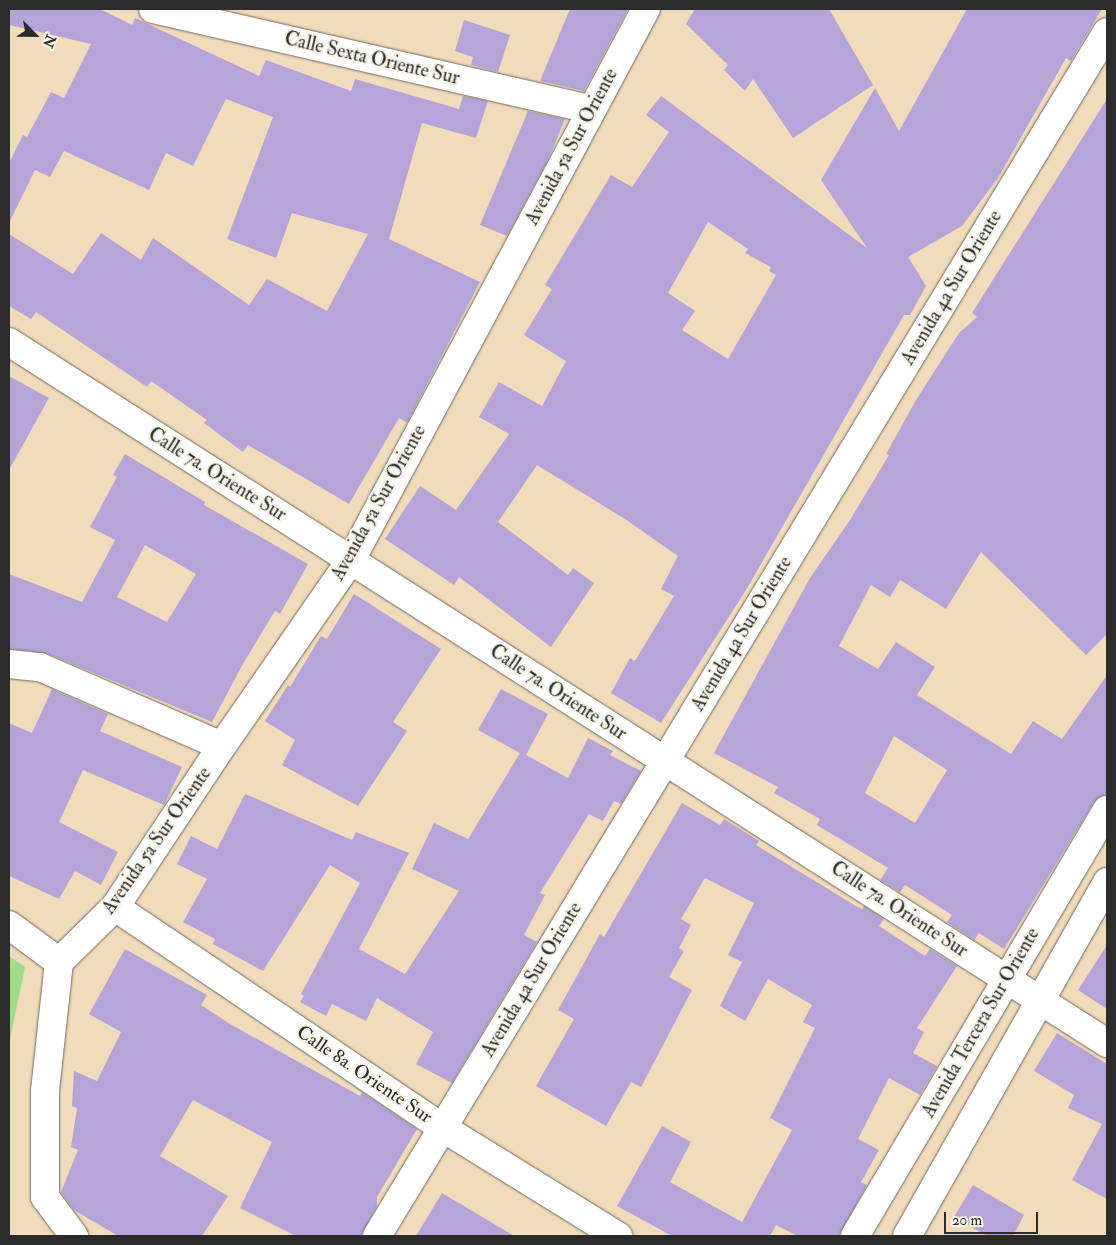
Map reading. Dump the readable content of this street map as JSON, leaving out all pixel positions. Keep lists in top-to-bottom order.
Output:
{
  "streets": {
    "street": [
      "Calle Sexta Oriente Sur",
      "Avenida 5a Sur Oriente",
      "Avenida 4a Sur Oriente",
      "Calle 7a. Oriente Sur",
      "Avenida Tercera Sur Oriente",
      "Calle 8a. Oriente Sur"
    ]
  },
  "crossings": [
    ["Calle Sexta Oriente Sur", "Avenida 5a Sur Oriente"],
    ["Avenida 5a Sur Oriente", "Calle 7a. Oriente Sur"],
    ["Avenida 5a Sur Oriente", "Calle 8a. Oriente Sur"],
    ["Avenida 4a Sur Oriente", "Calle 7a. Oriente Sur"],
    ["Avenida 4a Sur Oriente", "Calle 8a. Oriente Sur"],
    ["Calle 7a. Oriente Sur", "Avenida Tercera Sur Oriente"]
  ],
  "scale_bar": "20 m",
  "north": "bottom right"
}
